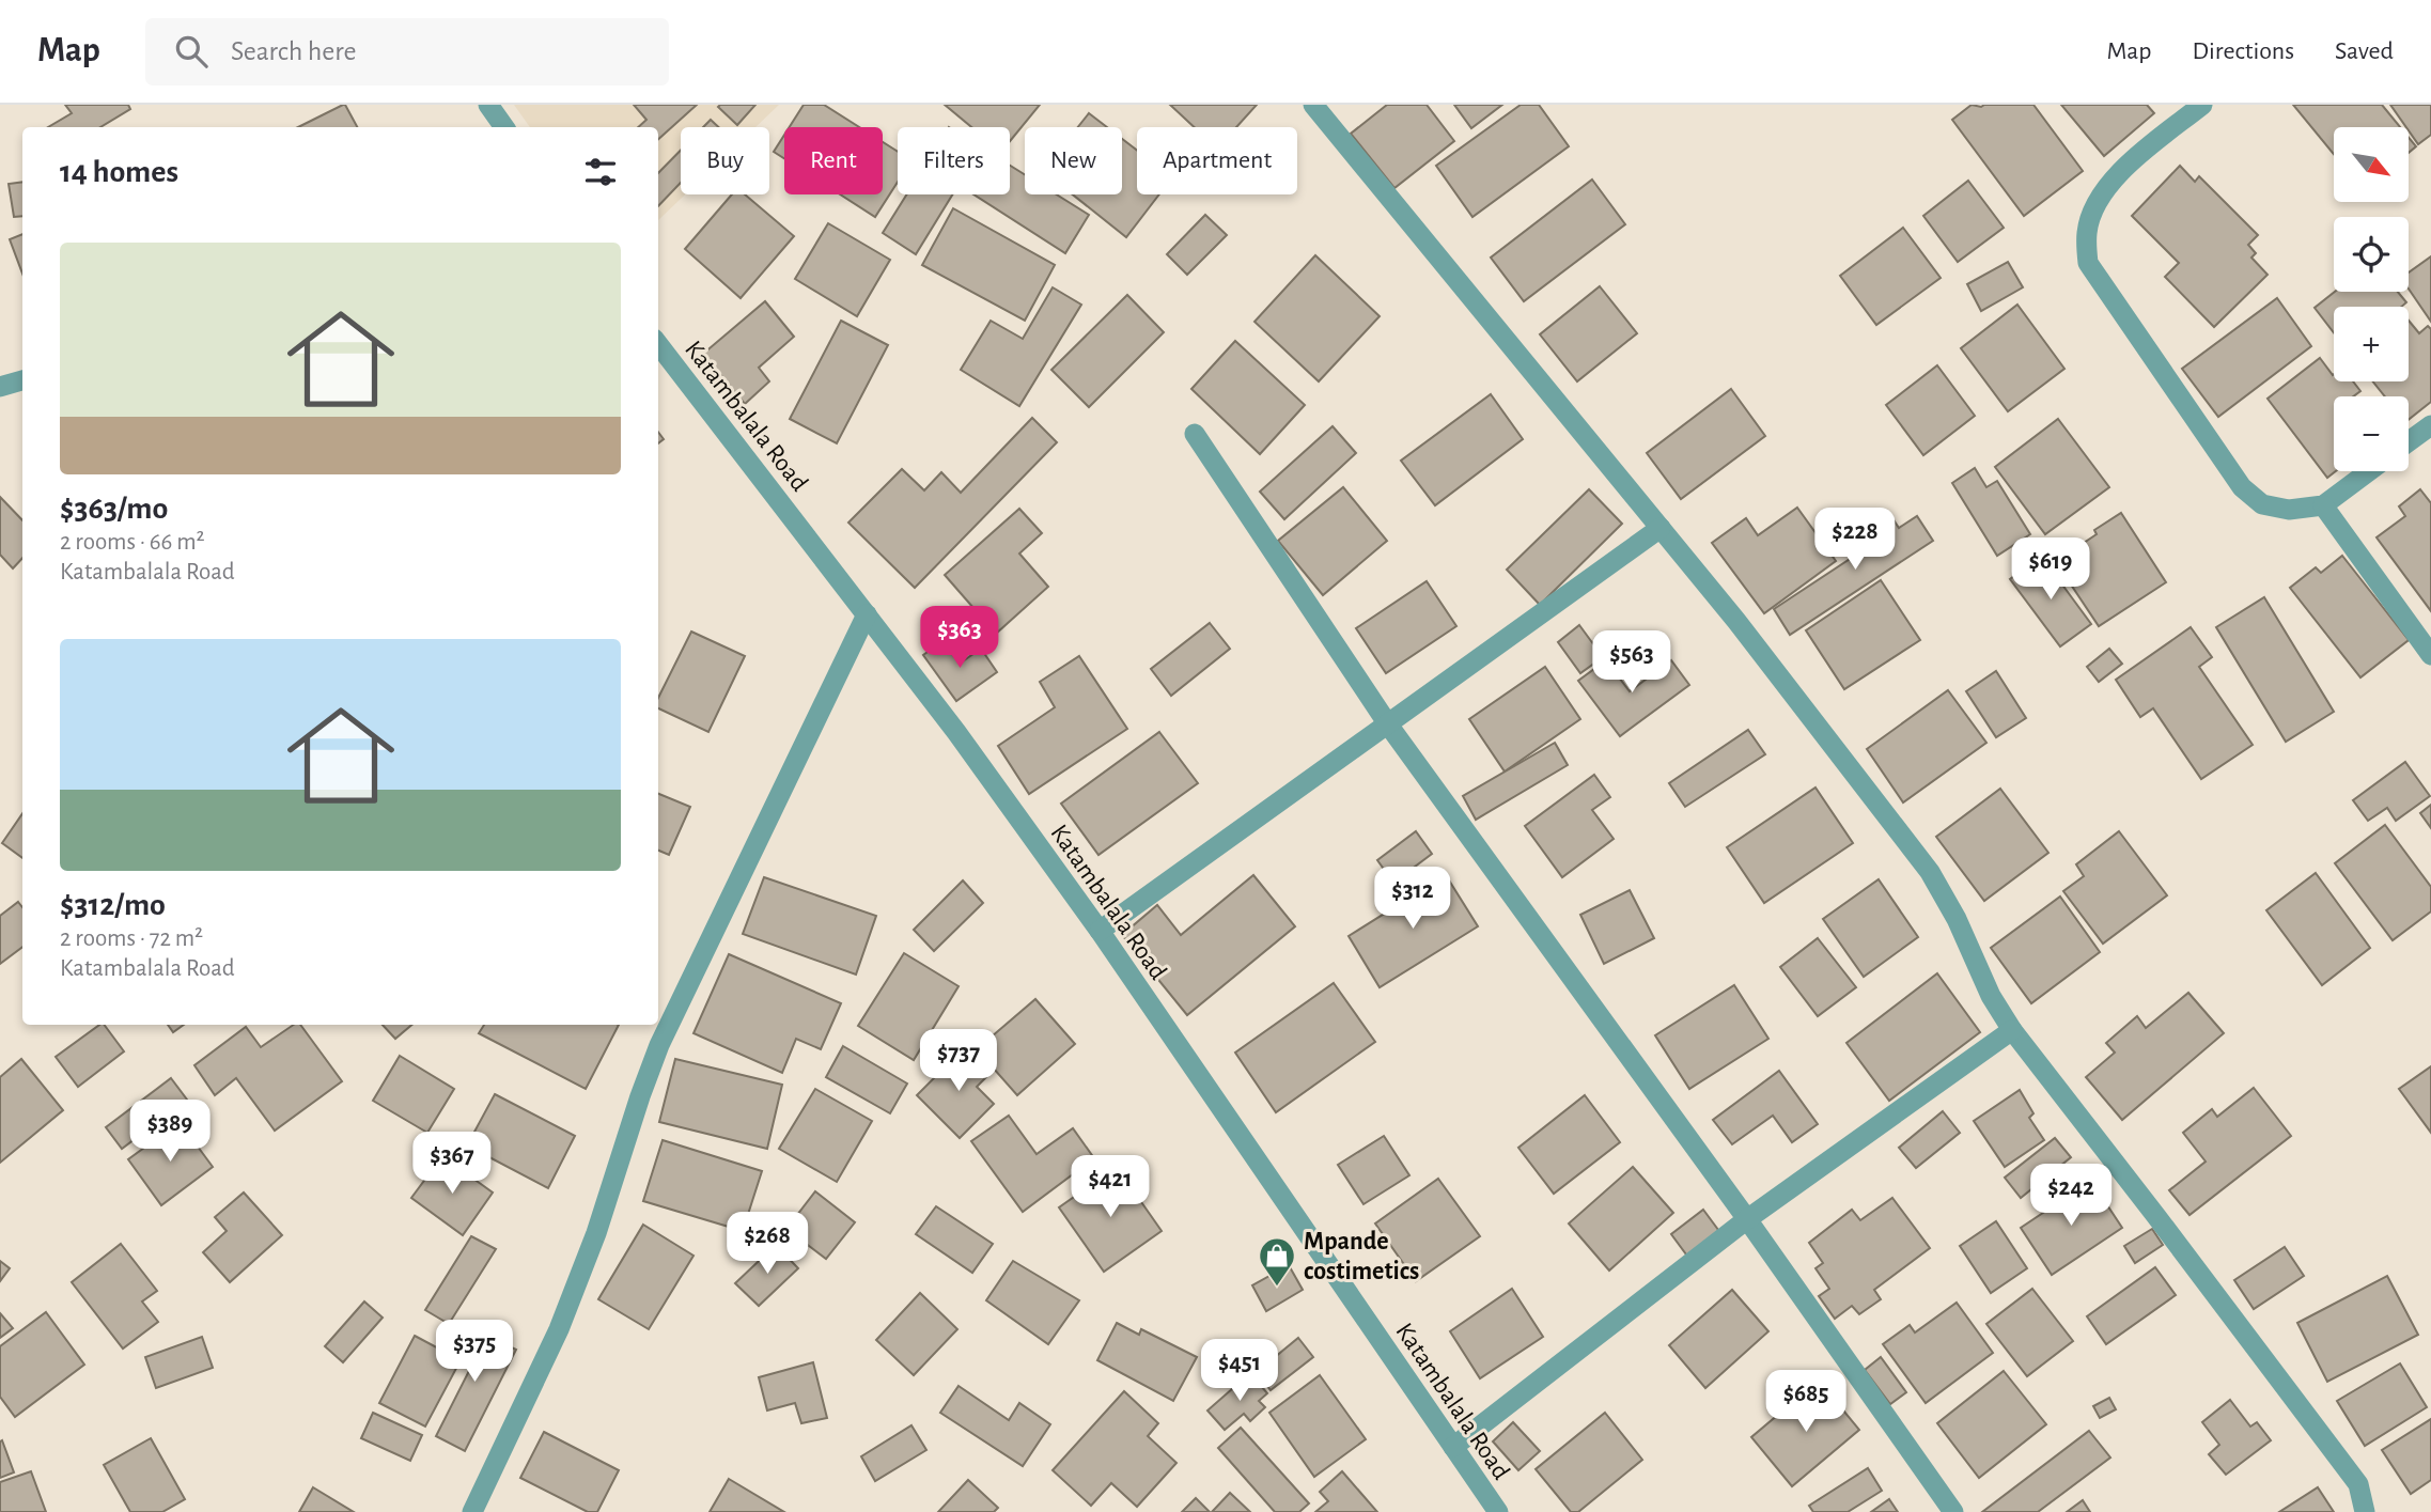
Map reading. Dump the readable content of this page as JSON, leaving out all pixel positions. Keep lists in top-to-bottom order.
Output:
{
  "streets": {
    "street": ["Katambalala Road"]
  },
  "places": {
    "shop": ["Mpande costimetics"]
  },
  "north": "bottom right",
  "page": {
    "header": "Map",
    "search": "Search here",
    "nav": ["Map", "Directions", "Saved"],
    "map_buttons": ["+", "−"],
    "chip": [
      "Buy",
      "Rent",
      "Filters",
      "New",
      "Apartment"
    ],
    "heading": "14 homes",
    "list": [
      {
        "name": "$363/mo",
        "note": "2 rooms · 66 m² · Katambalala Road"
      },
      {
        "name": "$312/mo",
        "note": "2 rooms · 72 m² · Katambalala Road"
      }
    ],
    "price": [
      "$228",
      "$619",
      "$363",
      "$563",
      "$312",
      "$737",
      "$389",
      "$367",
      "$421",
      "$242",
      "$268",
      "$375",
      "$451",
      "$685"
    ]
  }
}
